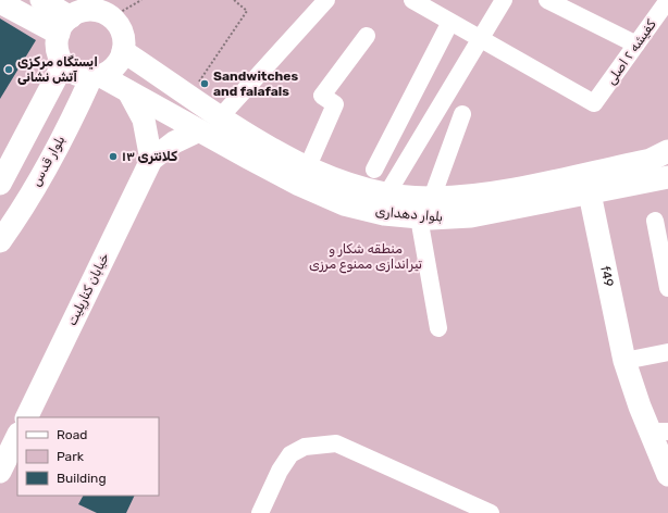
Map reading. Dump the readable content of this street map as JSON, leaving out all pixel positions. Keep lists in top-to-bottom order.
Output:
{
  "streets": {
    "main road": [
      "بلوار قدس",
      "بلوار دهداری",
      "f49",
      "خیابان کنارپلیت"
    ],
    "street": ["کفیشه ۲ اصلی"]
  },
  "crossings": [
    ["بلوار قدس", "بلوار دهداری"],
    ["بلوار دهداری", "f49"],
    ["بلوار دهداری", "خیابان کنارپلیت"]
  ],
  "parks": ["منطقه شکار و تیراندازی ممنوع مرزی"],
  "places": ["ایستگاه مرکزی آتش نشانی", "Sandwitches and falafals", "کلانتری ۱۳"],
  "legend": ["Road", "Park", "Building"]
}
